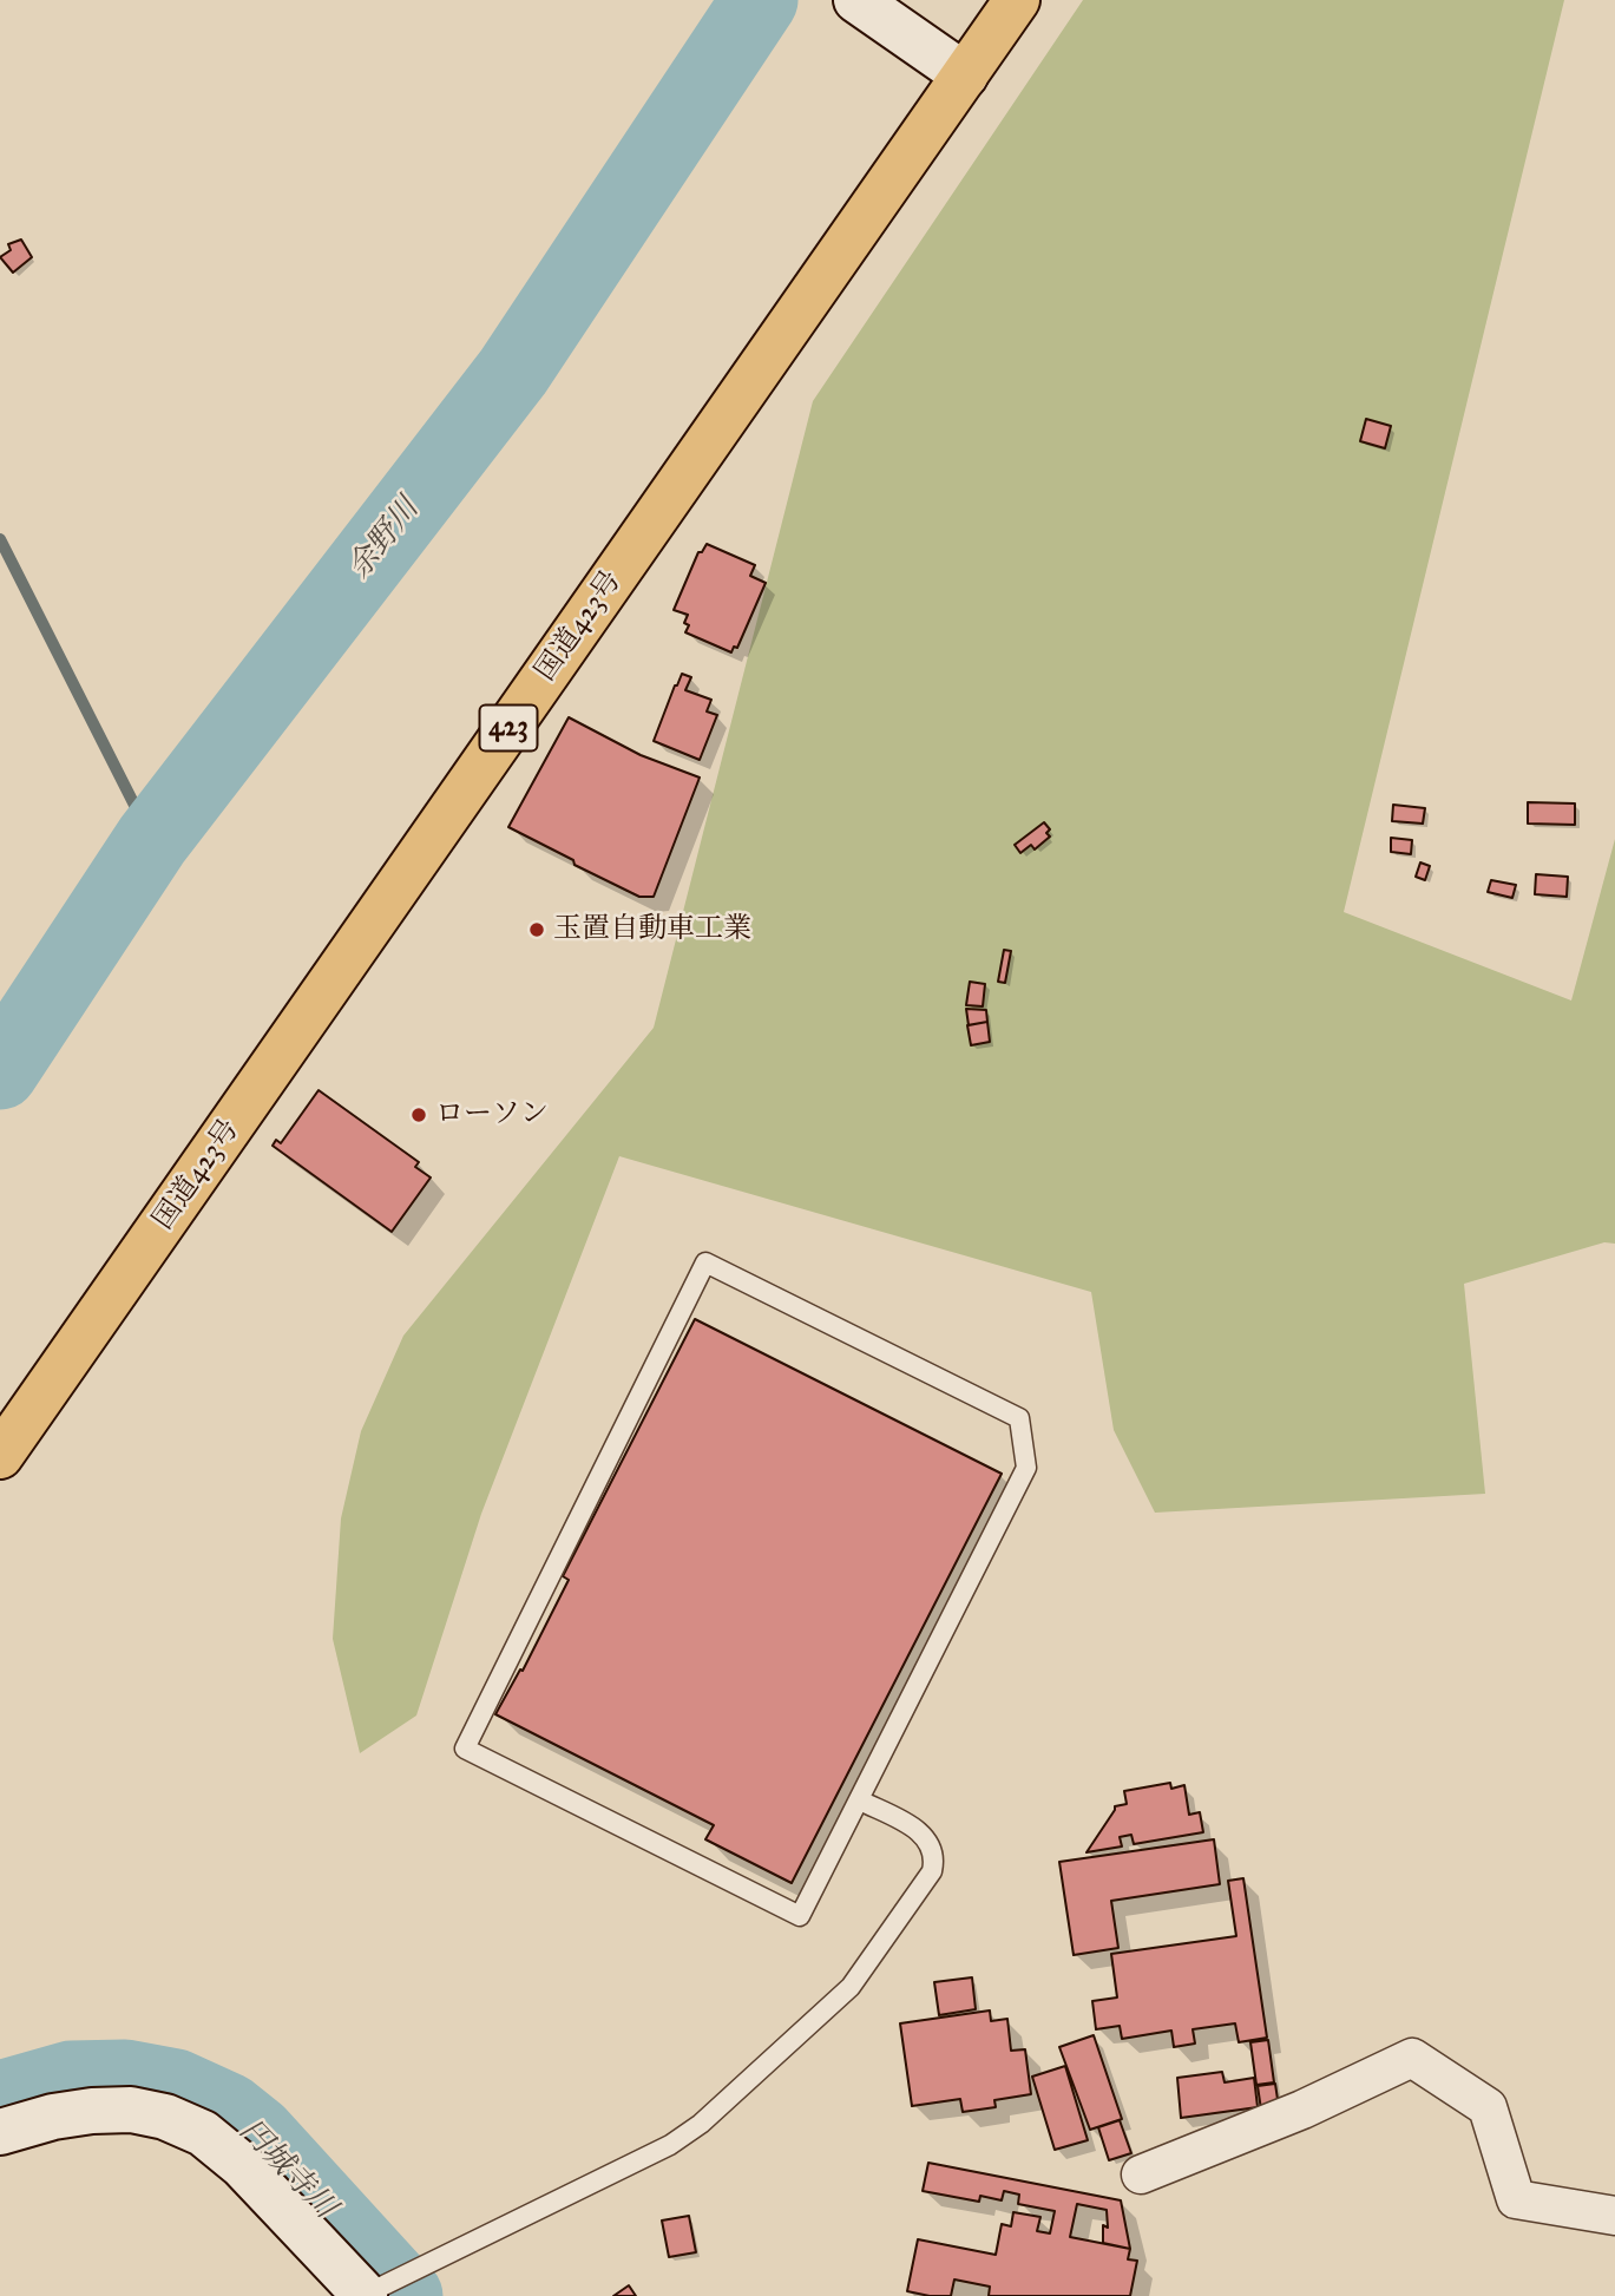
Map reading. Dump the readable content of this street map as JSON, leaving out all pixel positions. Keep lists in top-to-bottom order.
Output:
{
  "streets": {
    "highway": ["国道423号", "423"]
  },
  "water": ["余野川", "円城寺川"],
  "places": ["玉置自動車工業", "ローソン"]
}
